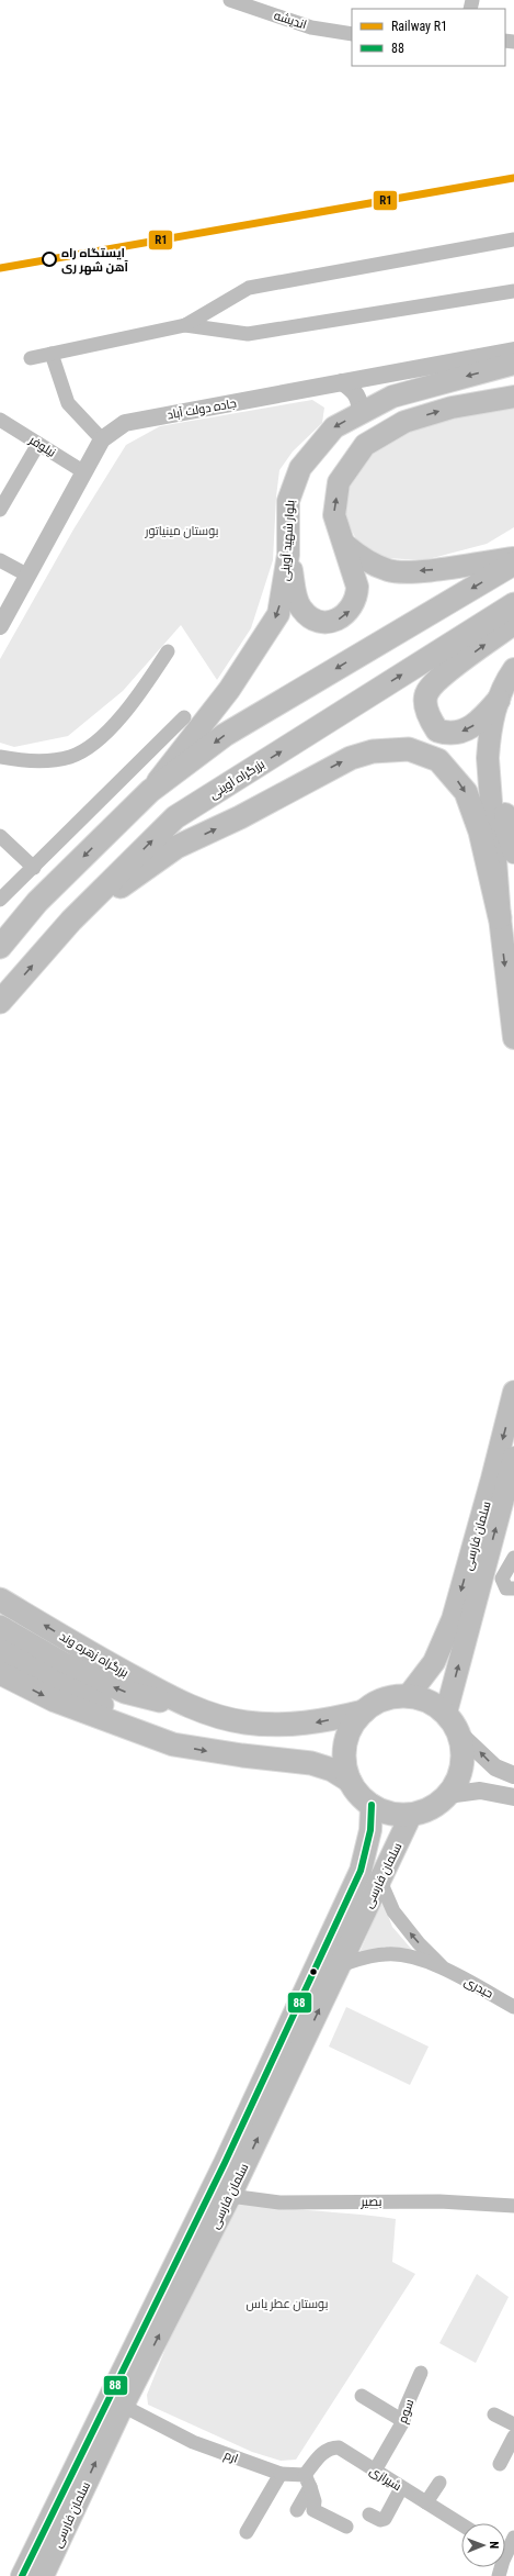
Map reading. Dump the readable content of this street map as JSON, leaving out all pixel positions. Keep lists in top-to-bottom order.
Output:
{
  "streets": {
    "highway": ["بزرگراه آوینی", "بزرگراه زهره وند"],
    "main road": ["بلوار شهید آوینی", "سلمان فارسی"],
    "street": [
      "اندیشه",
      "جاده دولت آباد",
      "نیلوفر",
      "حیدری",
      "بصیر",
      "سوم",
      "ارم",
      "شیرازی"
    ]
  },
  "crossings": [
    ["جاده دولت آباد", "نیلوفر"],
    ["سلمان فارسی", "بزرگراه زهره وند"],
    ["سلمان فارسی", "بصیر"],
    ["سلمان فارسی", "ارم"],
    ["سوم", "شیرازی"],
    ["ارم", "شیرازی"]
  ],
  "one_way": ["بلوار شهید آوینی"],
  "parks": ["بوستان مینیاتور", "بوستان عطر یاس"],
  "places": ["ایستگاه راه آهن شهر ری"],
  "lines": ["rail line R1", "transit line 88"],
  "legend": ["Railway R1", "88"],
  "north": "right"
}
